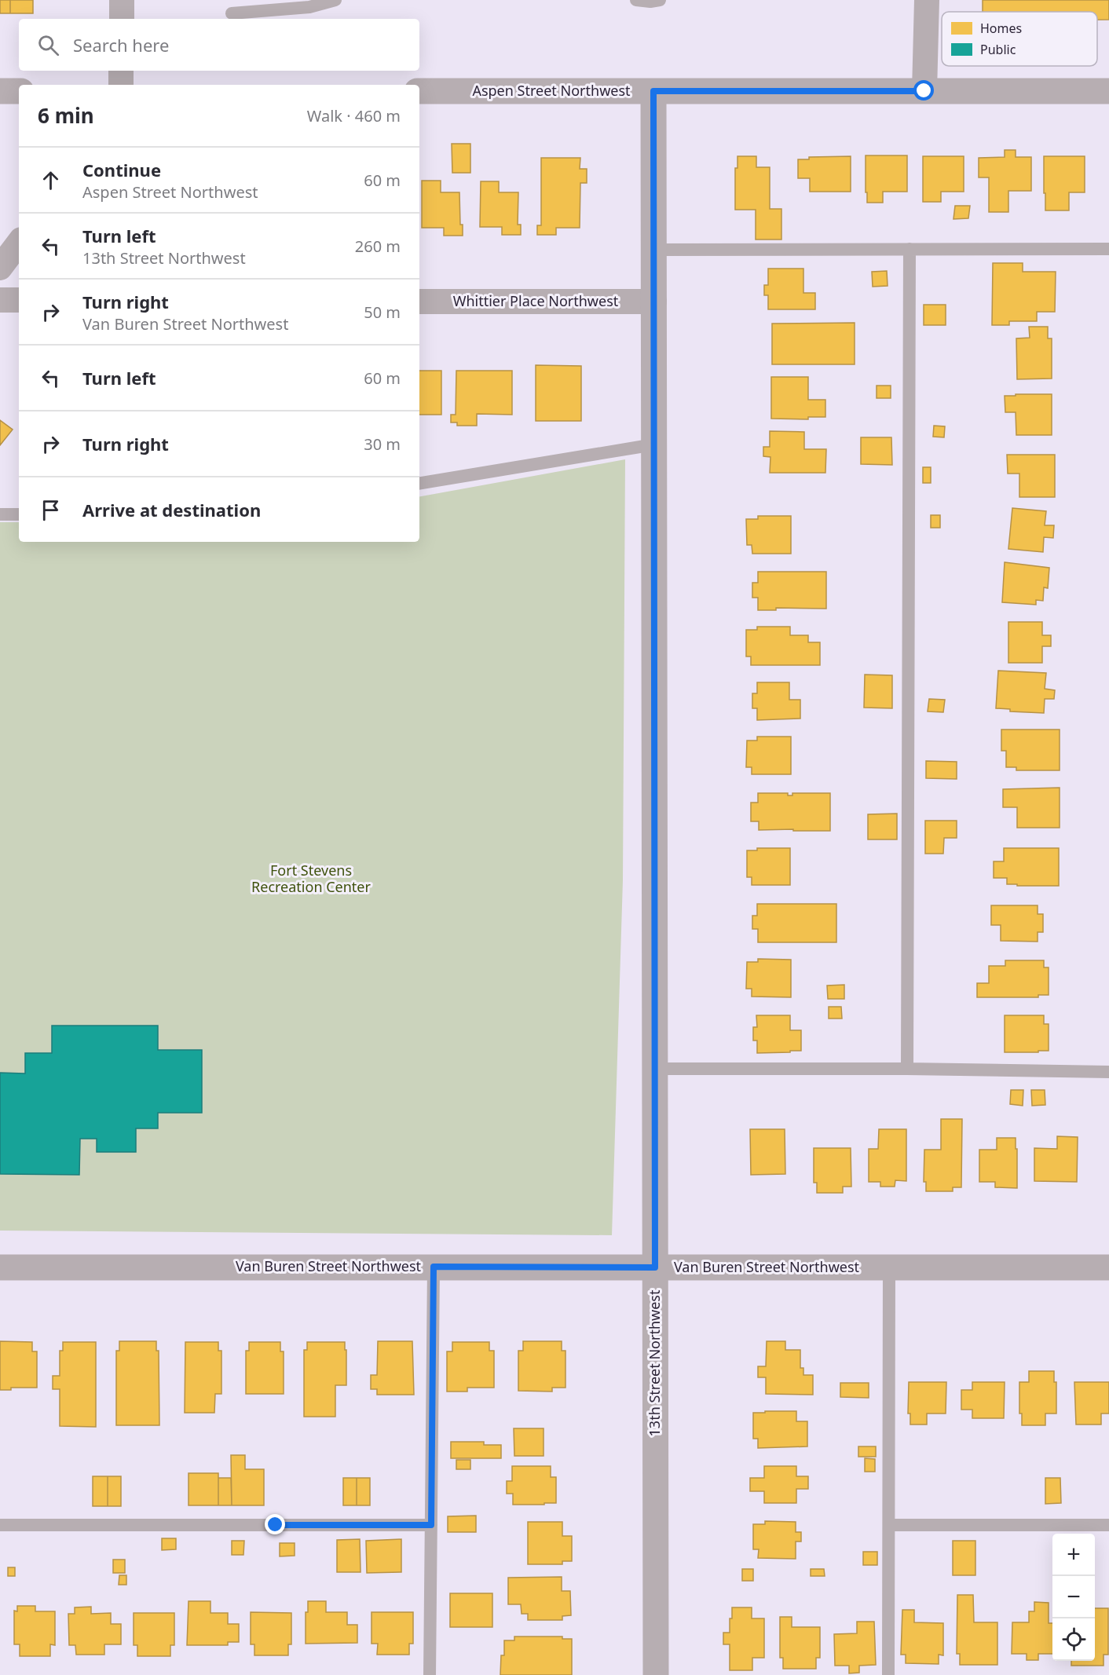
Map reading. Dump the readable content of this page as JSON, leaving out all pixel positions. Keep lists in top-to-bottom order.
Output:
{
  "streets": {
    "street": [
      "Aspen Street Northwest",
      "Whittier Place Northwest",
      "Van Buren Street Northwest",
      "13th Street Northwest"
    ]
  },
  "crossings": [
    ["Aspen Street Northwest", "13th Street Northwest"],
    ["Whittier Place Northwest", "13th Street Northwest"],
    ["Van Buren Street Northwest", "13th Street Northwest"]
  ],
  "parks": ["Fort Stevens Recreation Center"],
  "legend": ["Homes", "Public"],
  "page": {
    "search": "Search here",
    "heading": ["6 min", "Walk · 460 m"],
    "list": [
      ["Continue", "Aspen Street Northwest", "60 m"],
      ["Turn left", "13th Street Northwest", "260 m"],
      ["Turn right", "Van Buren Street Northwest", "50 m"],
      ["Turn left", "60 m"],
      ["Turn right", "30 m"],
      "Arrive at destination"
    ],
    "map_buttons": ["+", "−"]
  }
}
